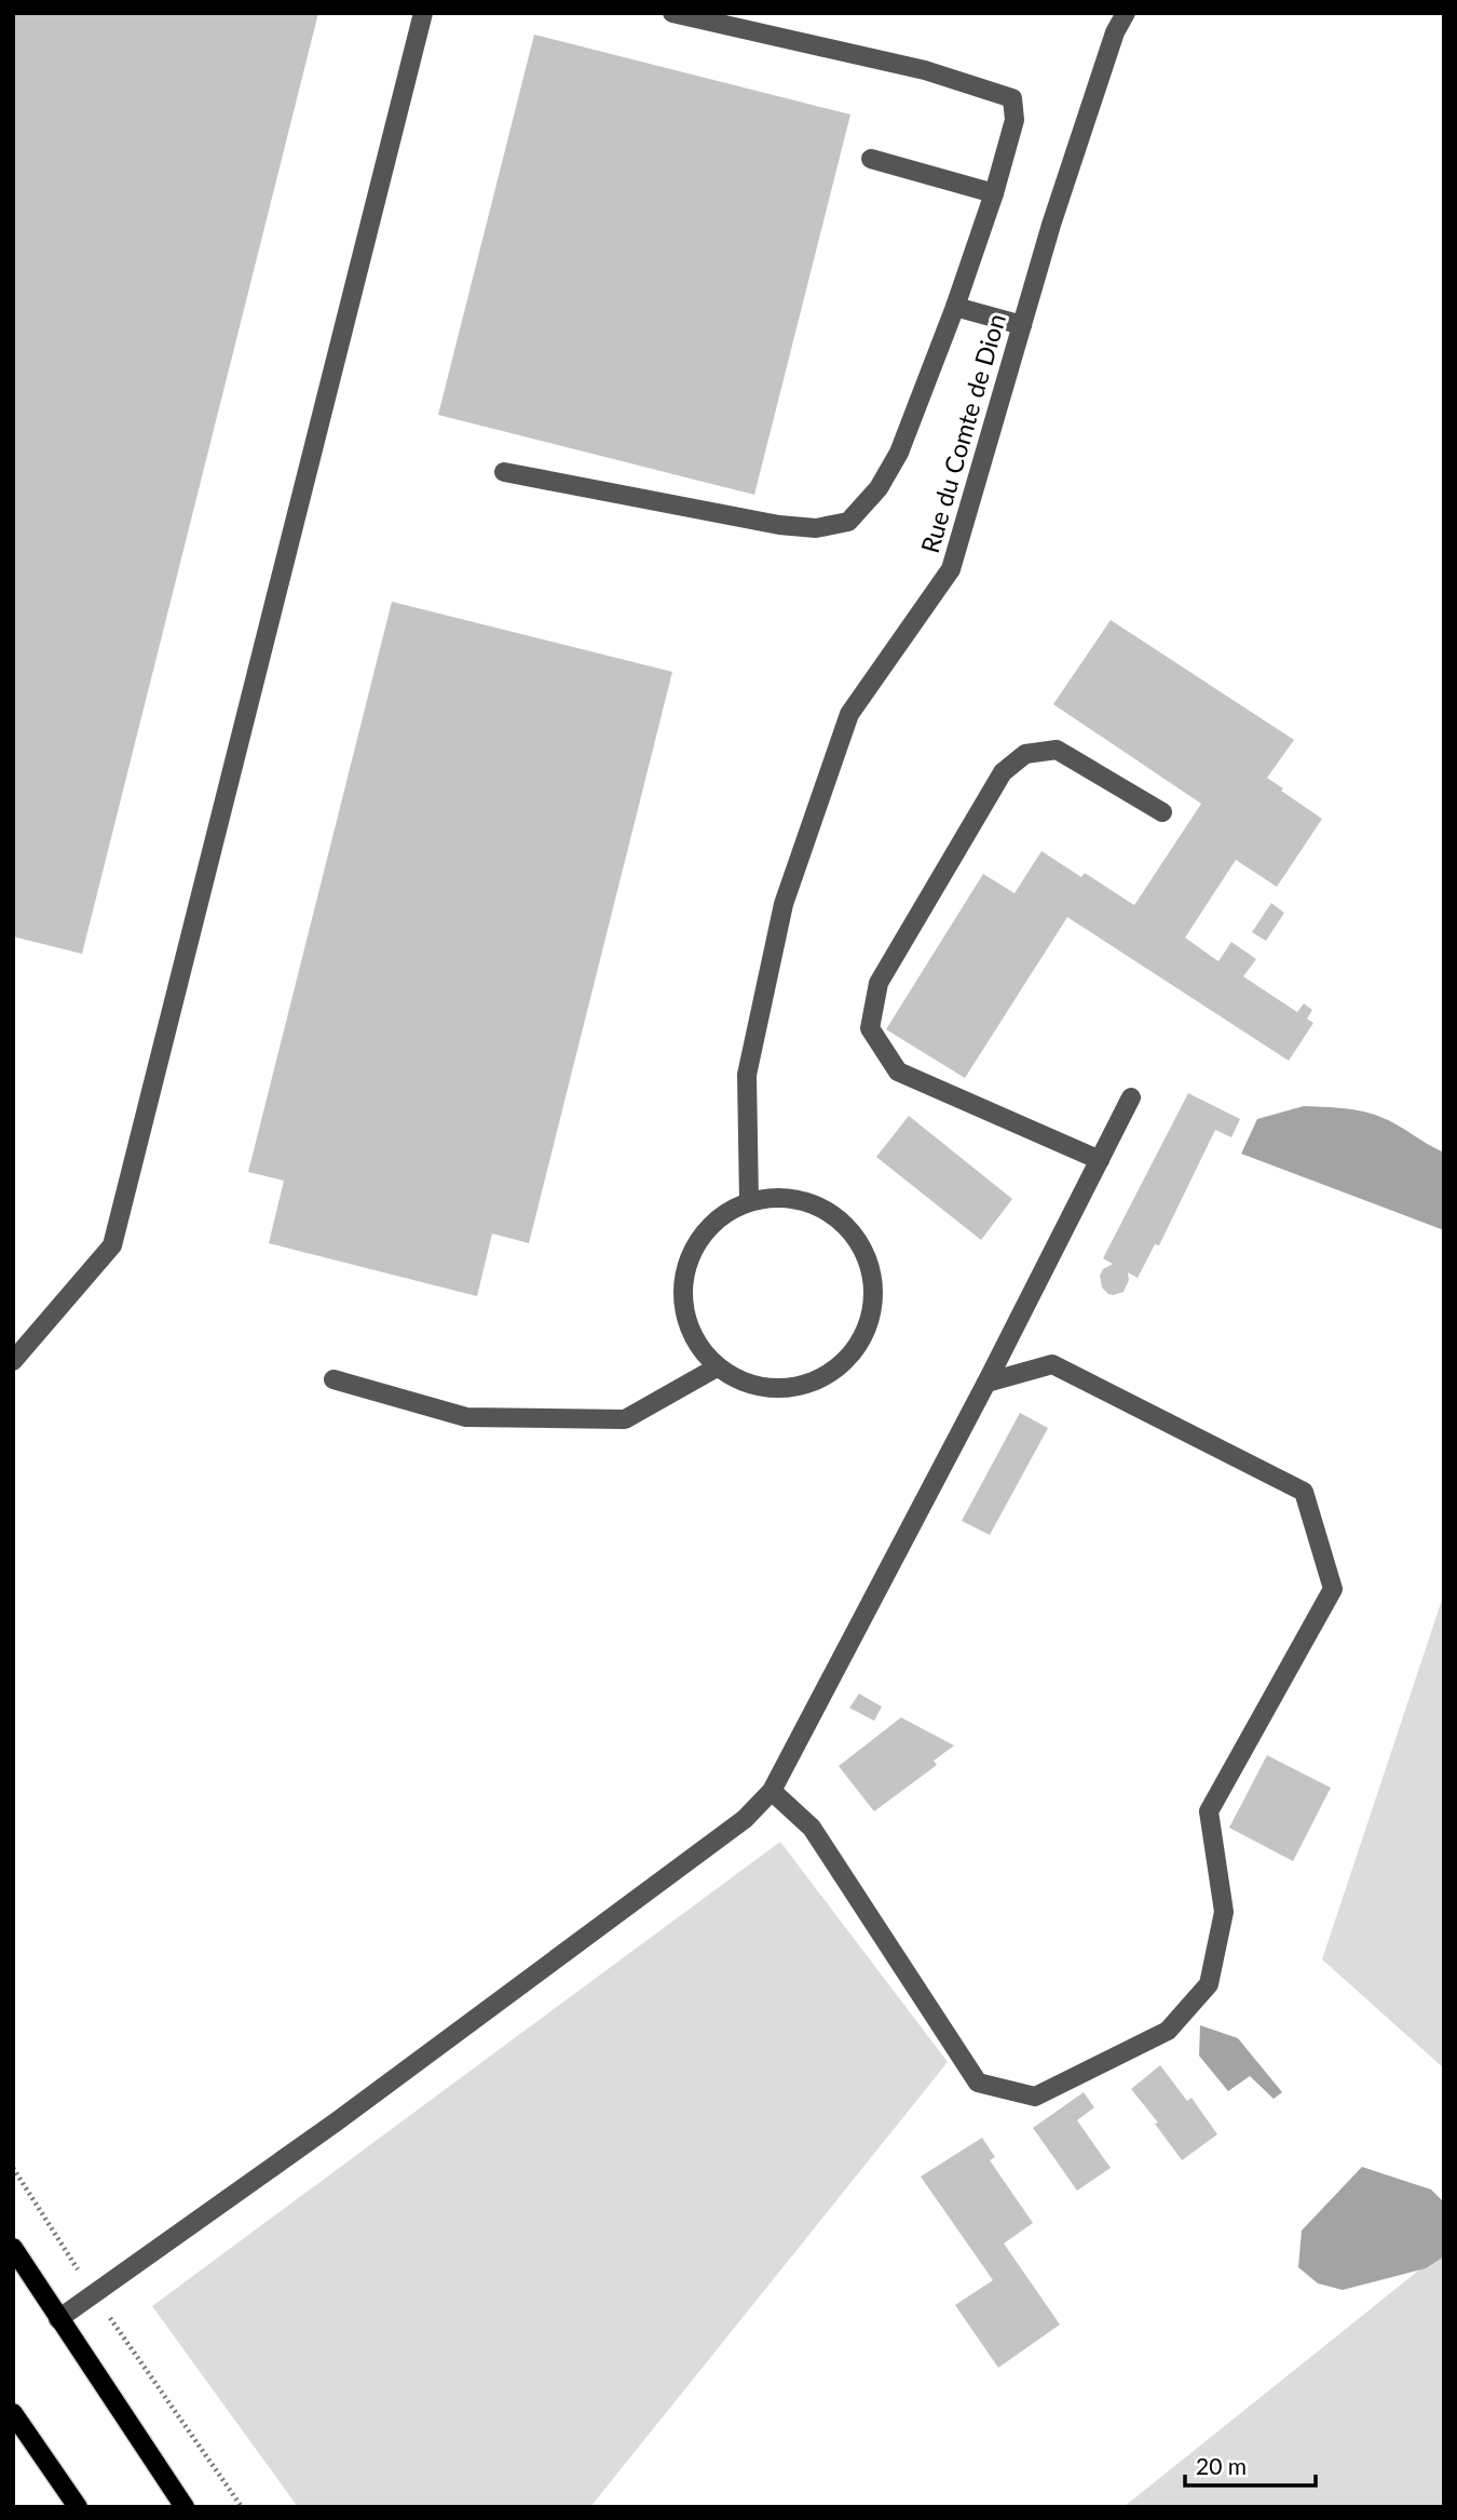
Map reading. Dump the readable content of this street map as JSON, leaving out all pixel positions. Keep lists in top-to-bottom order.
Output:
{
  "streets": {
    "lane": ["Rue du Comte de Dion"]
  },
  "scale_bar": "20 m"
}
